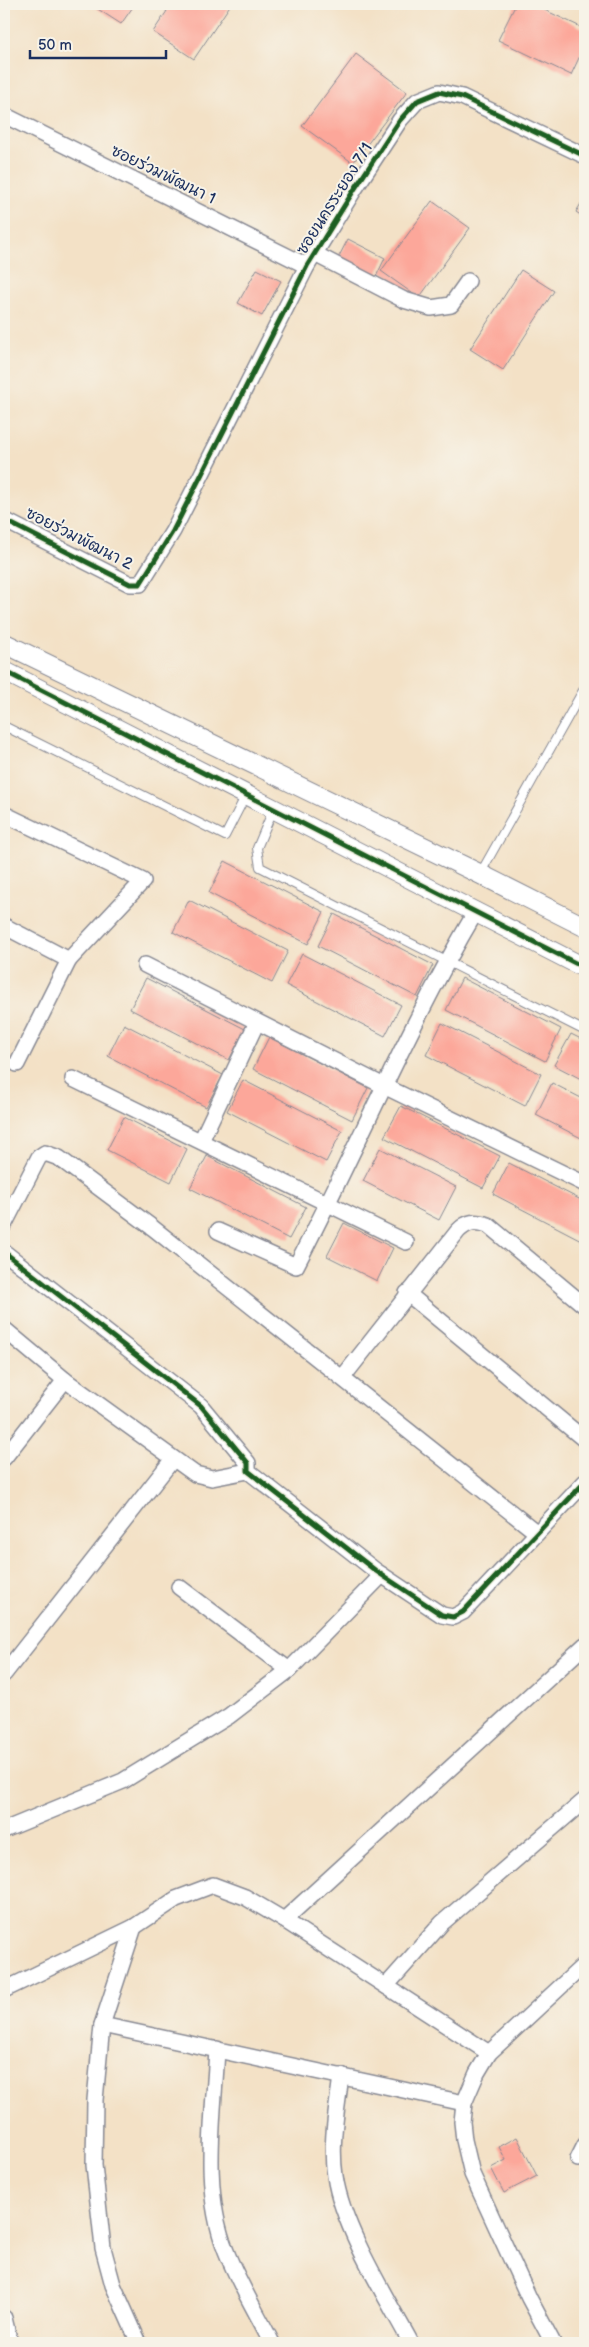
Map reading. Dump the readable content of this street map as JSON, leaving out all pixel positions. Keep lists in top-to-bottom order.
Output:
{
  "streets": {
    "street": ["ซอยร่วมพัฒนา 1", "ซอยนครระยอง 7/1", "ซอยร่วมพัฒนา 2"]
  },
  "crossings": [
    ["ซอยร่วมพัฒนา 1", "ซอยนครระยอง 7/1"],
    ["ซอยนครระยอง 7/1", "ซอยร่วมพัฒนา 2"]
  ],
  "scale_bar": "50 m"
}
